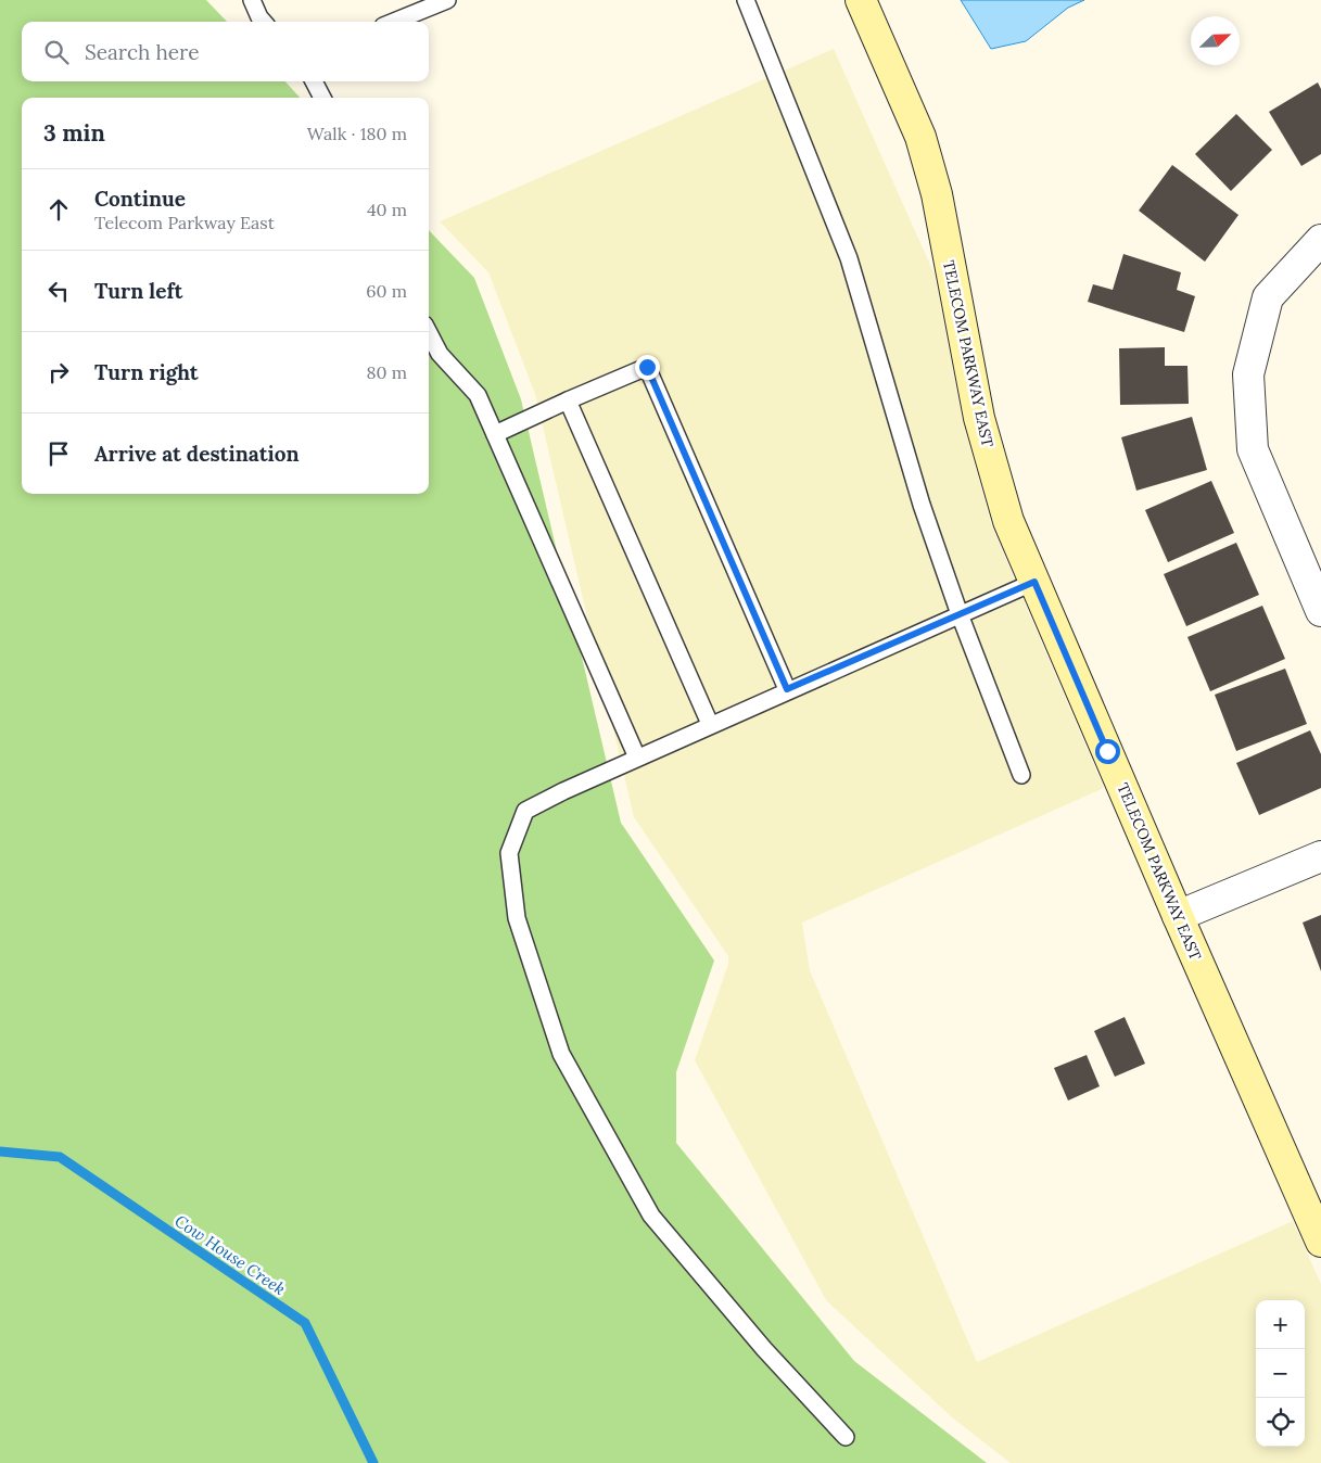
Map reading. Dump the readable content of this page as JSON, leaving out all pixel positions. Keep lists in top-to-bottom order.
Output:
{
  "streets": {
    "street": ["TELECOM PARKWAY EAST"]
  },
  "water": ["Cow House Creek"],
  "north": "top right",
  "page": {
    "search": "Search here",
    "heading": ["3 min", "Walk · 180 m"],
    "list": [
      ["Continue", "Telecom Parkway East", "40 m"],
      ["Turn left", "60 m"],
      ["Turn right", "80 m"],
      "Arrive at destination"
    ],
    "map_buttons": ["+", "−"]
  }
}
